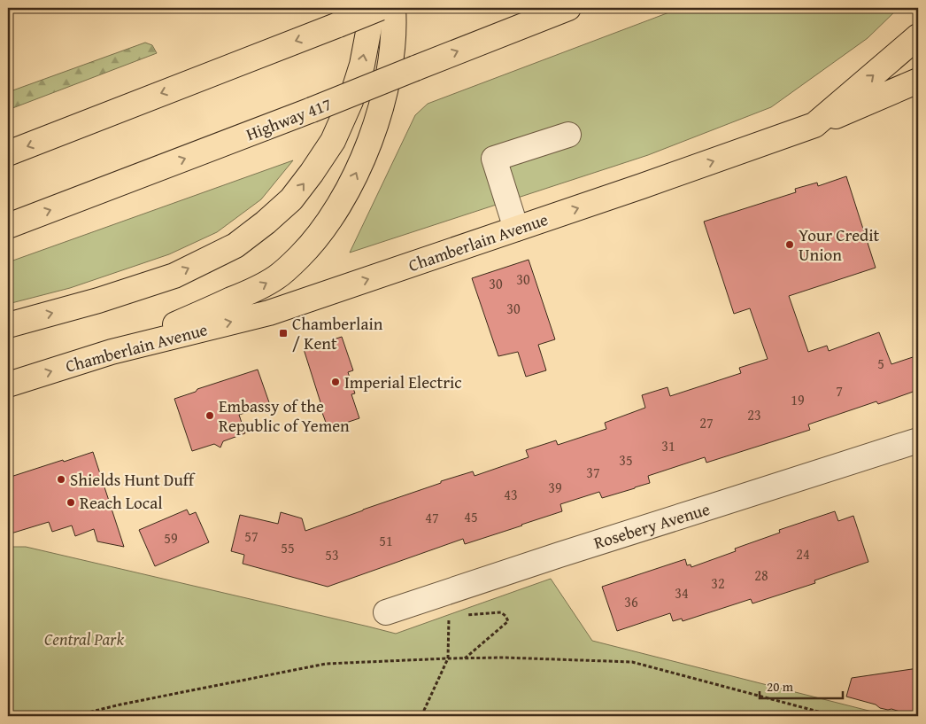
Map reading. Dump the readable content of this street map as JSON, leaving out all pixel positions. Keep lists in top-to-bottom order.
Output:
{
  "streets": {
    "main road": ["Highway 417", "Chamberlain Avenue"],
    "street": ["Rosebery Avenue"]
  },
  "one_way": ["Chamberlain Avenue"],
  "parks": ["Central Park"],
  "places": {
    "other": [
      "Your Credit Union",
      "Imperial Electric",
      "Embassy of the Republic of Yemen",
      "Shields Hunt Duff",
      "Reach Local"
    ],
    "transit": ["Chamberlain / Kent"]
  },
  "house_numbers": [
    "30",
    "30",
    "30",
    "5",
    "7",
    "19",
    "23",
    "27",
    "31",
    "35",
    "37",
    "39",
    "43",
    "45",
    "47",
    "57",
    "59",
    "51",
    "55",
    "24",
    "53",
    "28",
    "32",
    "34",
    "36"
  ],
  "scale_bar": "20 m"
}
